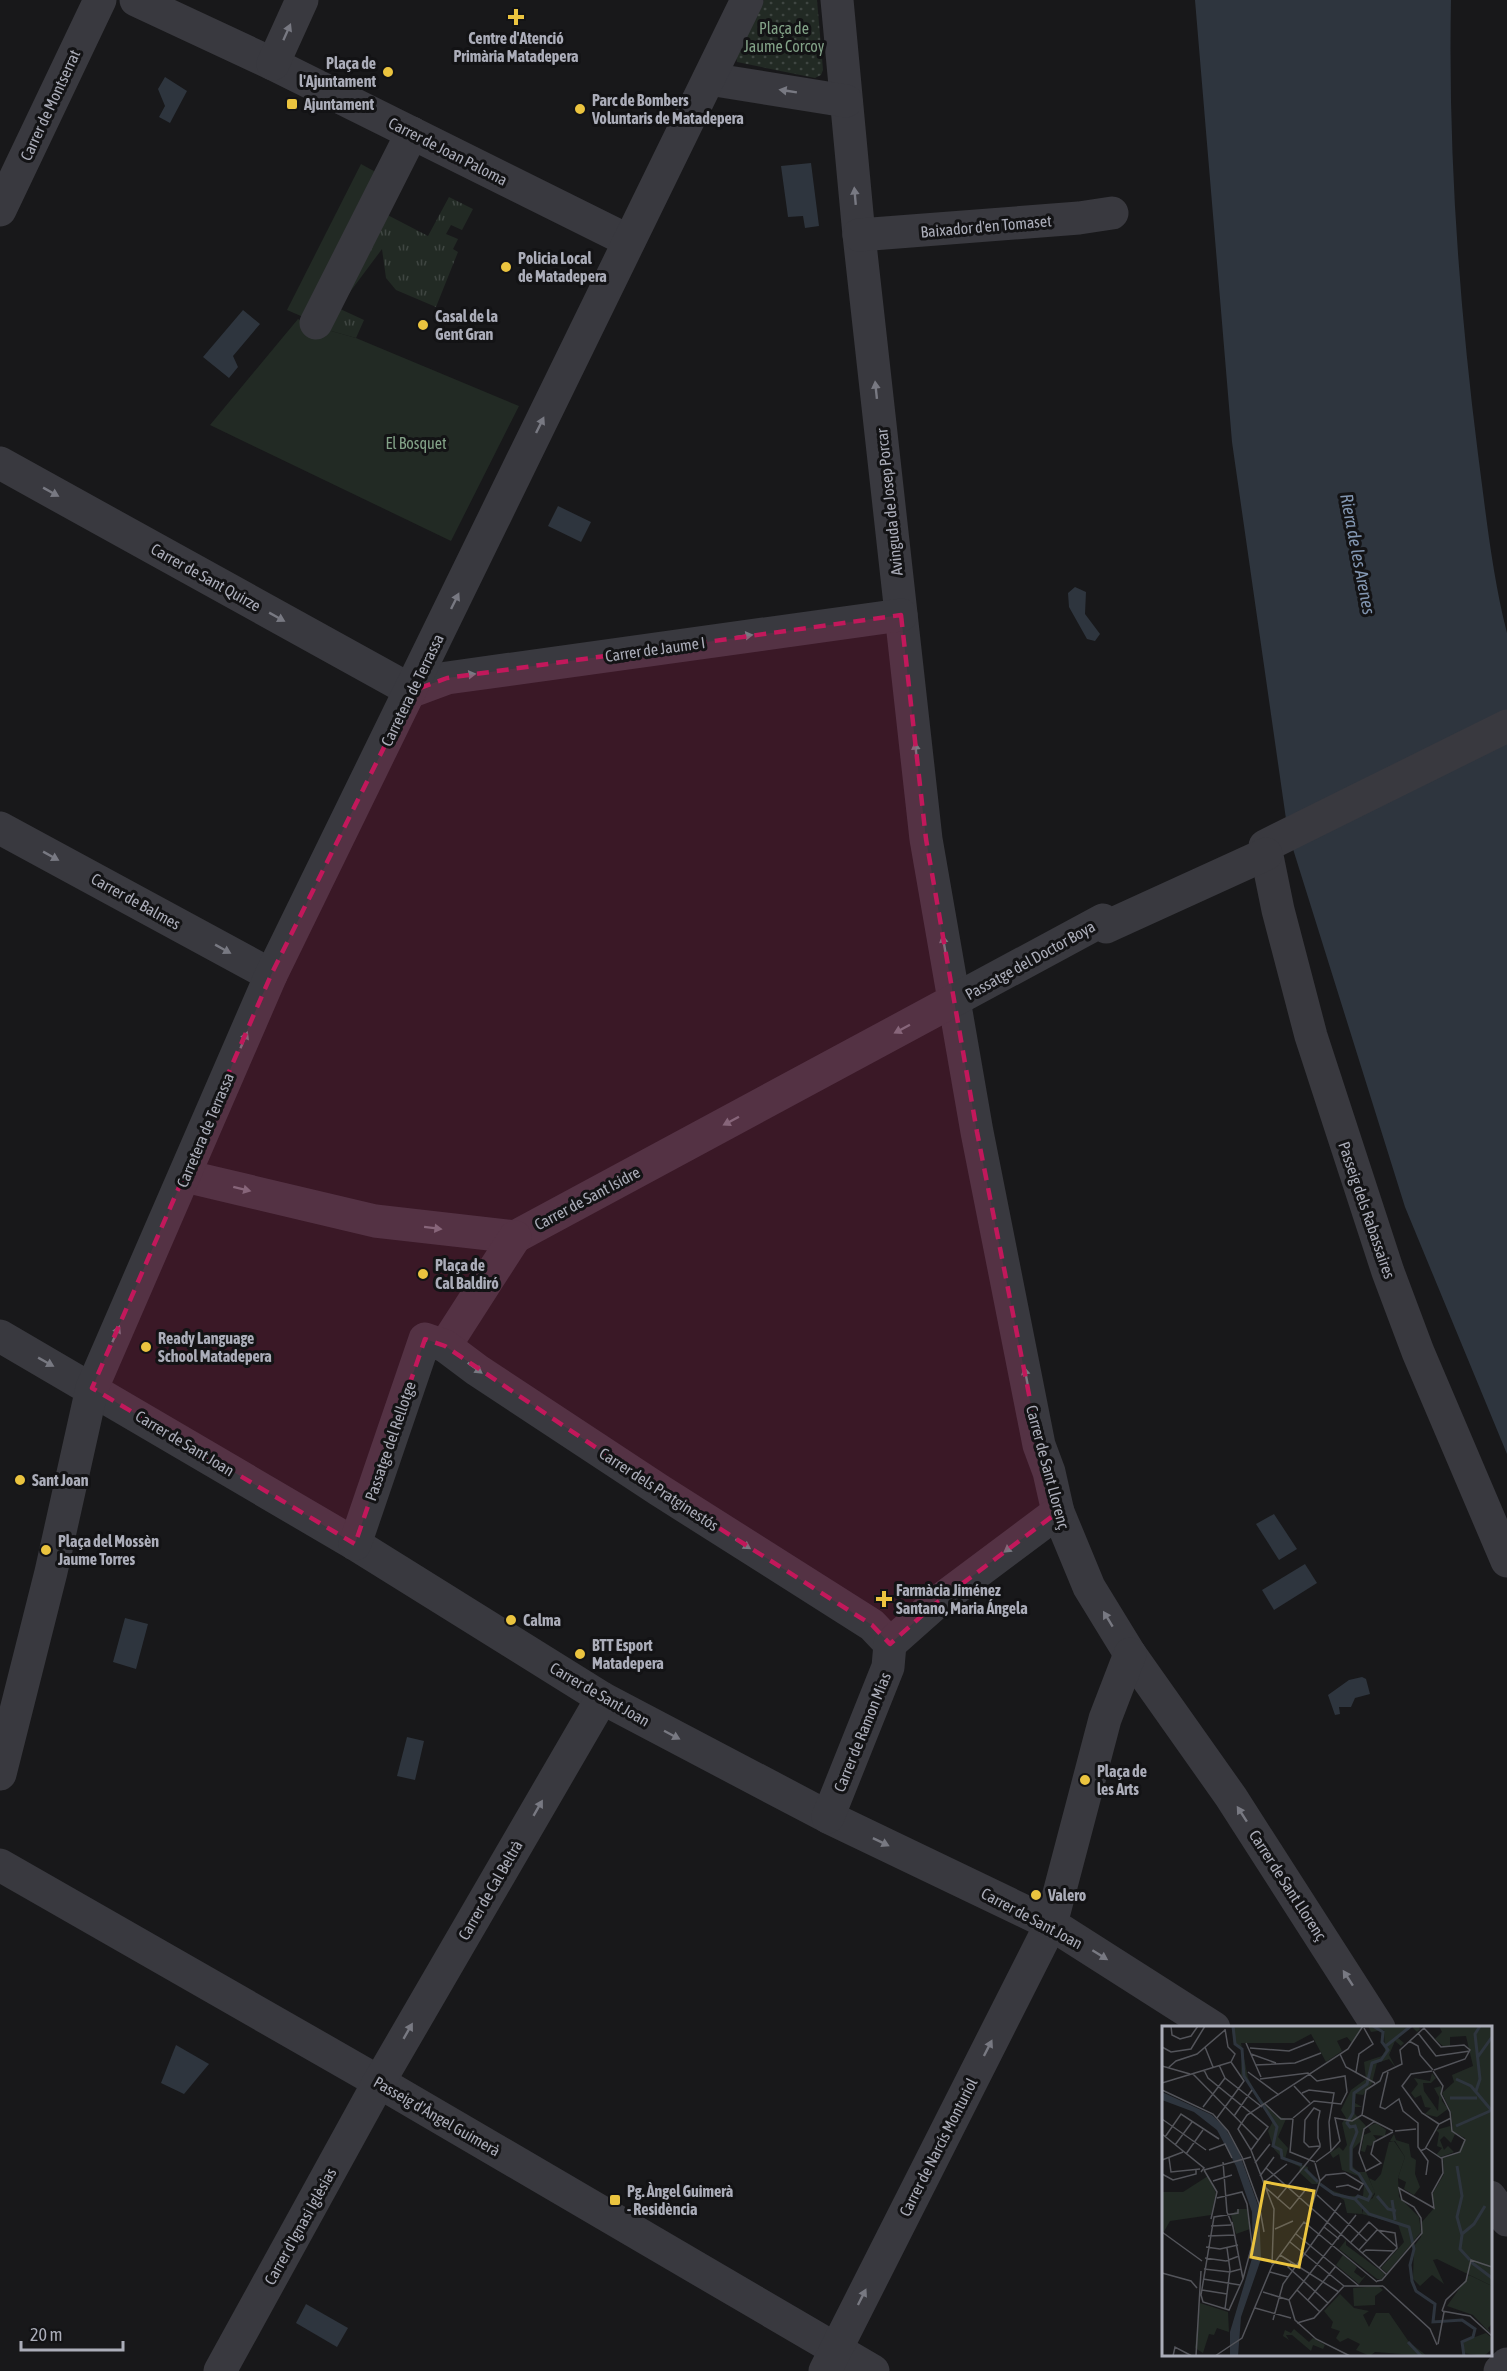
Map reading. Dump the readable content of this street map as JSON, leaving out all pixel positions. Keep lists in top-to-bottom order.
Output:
{
  "streets": {
    "street": [
      "Carrer de Montserrat",
      "Carrer de Joan Paloma",
      "Baixador d'en Tomaset",
      "Avinguda de Josep Porcar",
      "Carrer de Sant Quirze",
      "Carrer de Jaume I",
      "Carretera de Terrassa",
      "Carrer de Balmes",
      "Passatge del Doctor Boya",
      "Carrer de Sant Isidre",
      "Passeig dels Rabassaires",
      "Passatge del Rellotge",
      "Carrer de Sant Joan",
      "Carrer de Sant Llorenç",
      "Carrer dels Pratginestós",
      "Carrer de Ramon Mias",
      "Carrer de Cal Beltrà",
      "Passeig d'Àngel Guimerà",
      "Carrer de Narcís Monturiol",
      "Carrer d'Ignasi Iglèsias"
    ]
  },
  "crossings": [
    ["Carrer de Joan Paloma", "Carretera de Terrassa"],
    ["Baixador d'en Tomaset", "Avinguda de Josep Porcar"],
    ["Avinguda de Josep Porcar", "Carrer de Jaume I"],
    ["Avinguda de Josep Porcar", "Passatge del Doctor Boya"],
    ["Avinguda de Josep Porcar", "Carrer de Sant Isidre"],
    ["Avinguda de Josep Porcar", "Carrer de Sant Llorenç"],
    ["Carrer de Sant Quirze", "Carrer de Jaume I"],
    ["Carrer de Sant Quirze", "Carretera de Terrassa"],
    ["Carrer de Jaume I", "Carretera de Terrassa"],
    ["Carretera de Terrassa", "Carrer de Balmes"],
    ["Carretera de Terrassa", "Carrer de Sant Isidre"],
    ["Carretera de Terrassa", "Carrer de Sant Joan"],
    ["Passatge del Doctor Boya", "Carrer de Sant Isidre"],
    ["Passatge del Doctor Boya", "Passeig dels Rabassaires"],
    ["Passatge del Doctor Boya", "Carrer de Sant Llorenç"],
    ["Carrer de Sant Isidre", "Carrer de Sant Llorenç"],
    ["Passatge del Rellotge", "Carrer de Sant Joan"],
    ["Passatge del Rellotge", "Carrer dels Pratginestós"],
    ["Carrer de Sant Joan", "Carrer de Ramon Mias"],
    ["Carrer de Sant Joan", "Carrer de Cal Beltrà"],
    ["Carrer de Sant Joan", "Carrer de Narcís Monturiol"],
    ["Carrer dels Pratginestós", "Carrer de Ramon Mias"],
    ["Carrer de Cal Beltrà", "Passeig d'Àngel Guimerà"],
    ["Carrer de Cal Beltrà", "Carrer d'Ignasi Iglèsias"],
    ["Passeig d'Àngel Guimerà", "Carrer de Narcís Monturiol"],
    ["Passeig d'Àngel Guimerà", "Carrer d'Ignasi Iglèsias"]
  ],
  "one_way": [
    "Avinguda de Josep Porcar",
    "Carrer de Sant Quirze",
    "Carrer de Jaume I",
    "Carretera de Terrassa",
    "Carrer de Balmes",
    "Carrer de Sant Joan",
    "Carrer de Sant Llorenç",
    "Carrer dels Pratginestós",
    "Carrer de Cal Beltrà",
    "Carrer de Narcís Monturiol"
  ],
  "water": ["Riera de les Arenes"],
  "parks": ["Plaça de Jaume Corcoy", "El Bosquet"],
  "places": {
    "health": ["Centre d'Atenció Primària Matadepera", "Farmàcia Jiménez Santano, Maria Ángela"],
    "other": [
      "Plaça de l'Ajuntament",
      "Parc de Bombers Voluntaris de Matadepera",
      "Policia Local de Matadepera",
      "Casal de la Gent Gran",
      "Plaça de Cal Baldiró",
      "Ready Language School Matadepera",
      "Sant Joan",
      "Plaça del Mossèn Jaume Torres",
      "Calma",
      "BTT Esport Matadepera",
      "Plaça de les Arts",
      "Valero"
    ],
    "transit": ["Ajuntament", "Pg. Àngel Guimerà - Residència"]
  },
  "scale_bar": "20 m"
}
